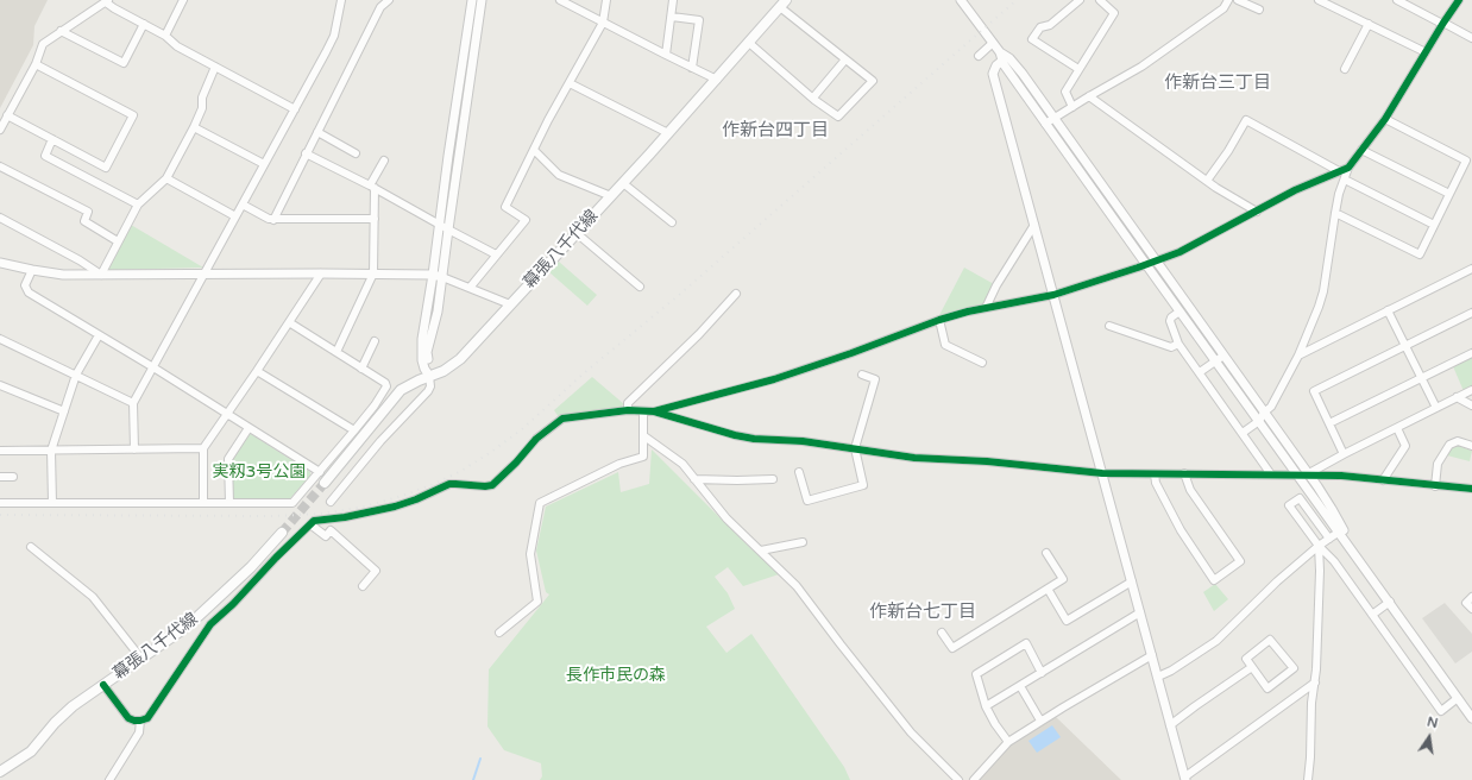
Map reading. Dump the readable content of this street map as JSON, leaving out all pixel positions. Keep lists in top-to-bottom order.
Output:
{
  "streets": {
    "main road": ["幕張八千代線"]
  },
  "districts": ["作新台三丁目", "作新台四丁目", "作新台七丁目"],
  "parks": ["実籾3号公園", "長作市民の森"],
  "north": "top"
}
